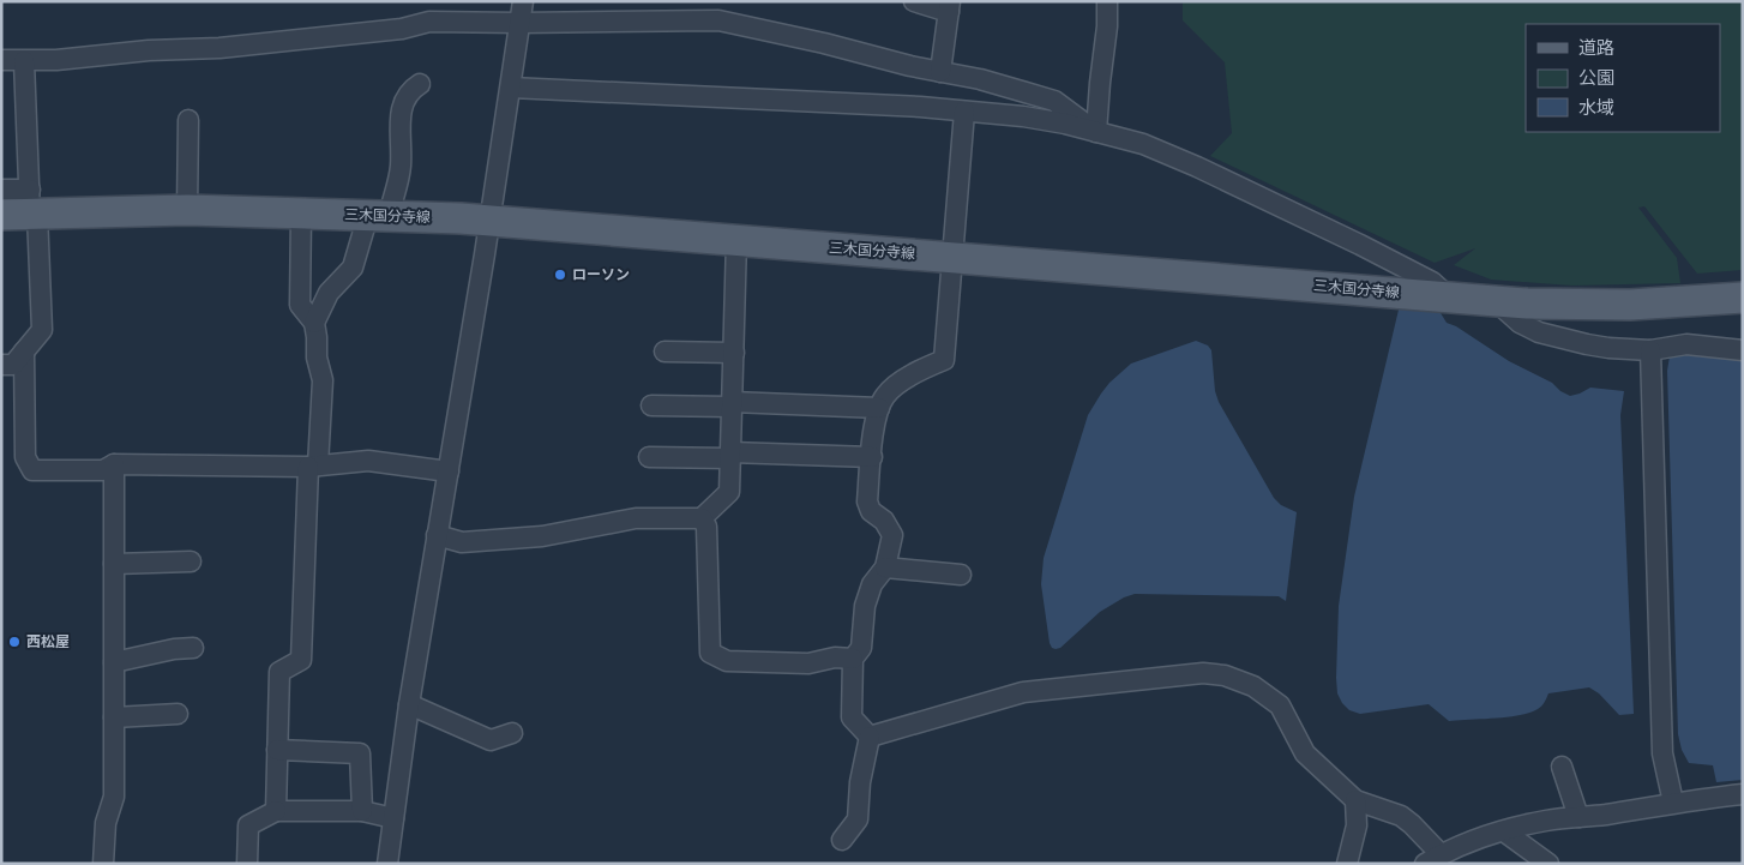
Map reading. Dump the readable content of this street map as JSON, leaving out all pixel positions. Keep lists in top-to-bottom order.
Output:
{
  "streets": {
    "main road": ["三木国分寺線"]
  },
  "places": ["ローソン", "西松屋"],
  "legend": ["道路", "公園", "水域"]
}
